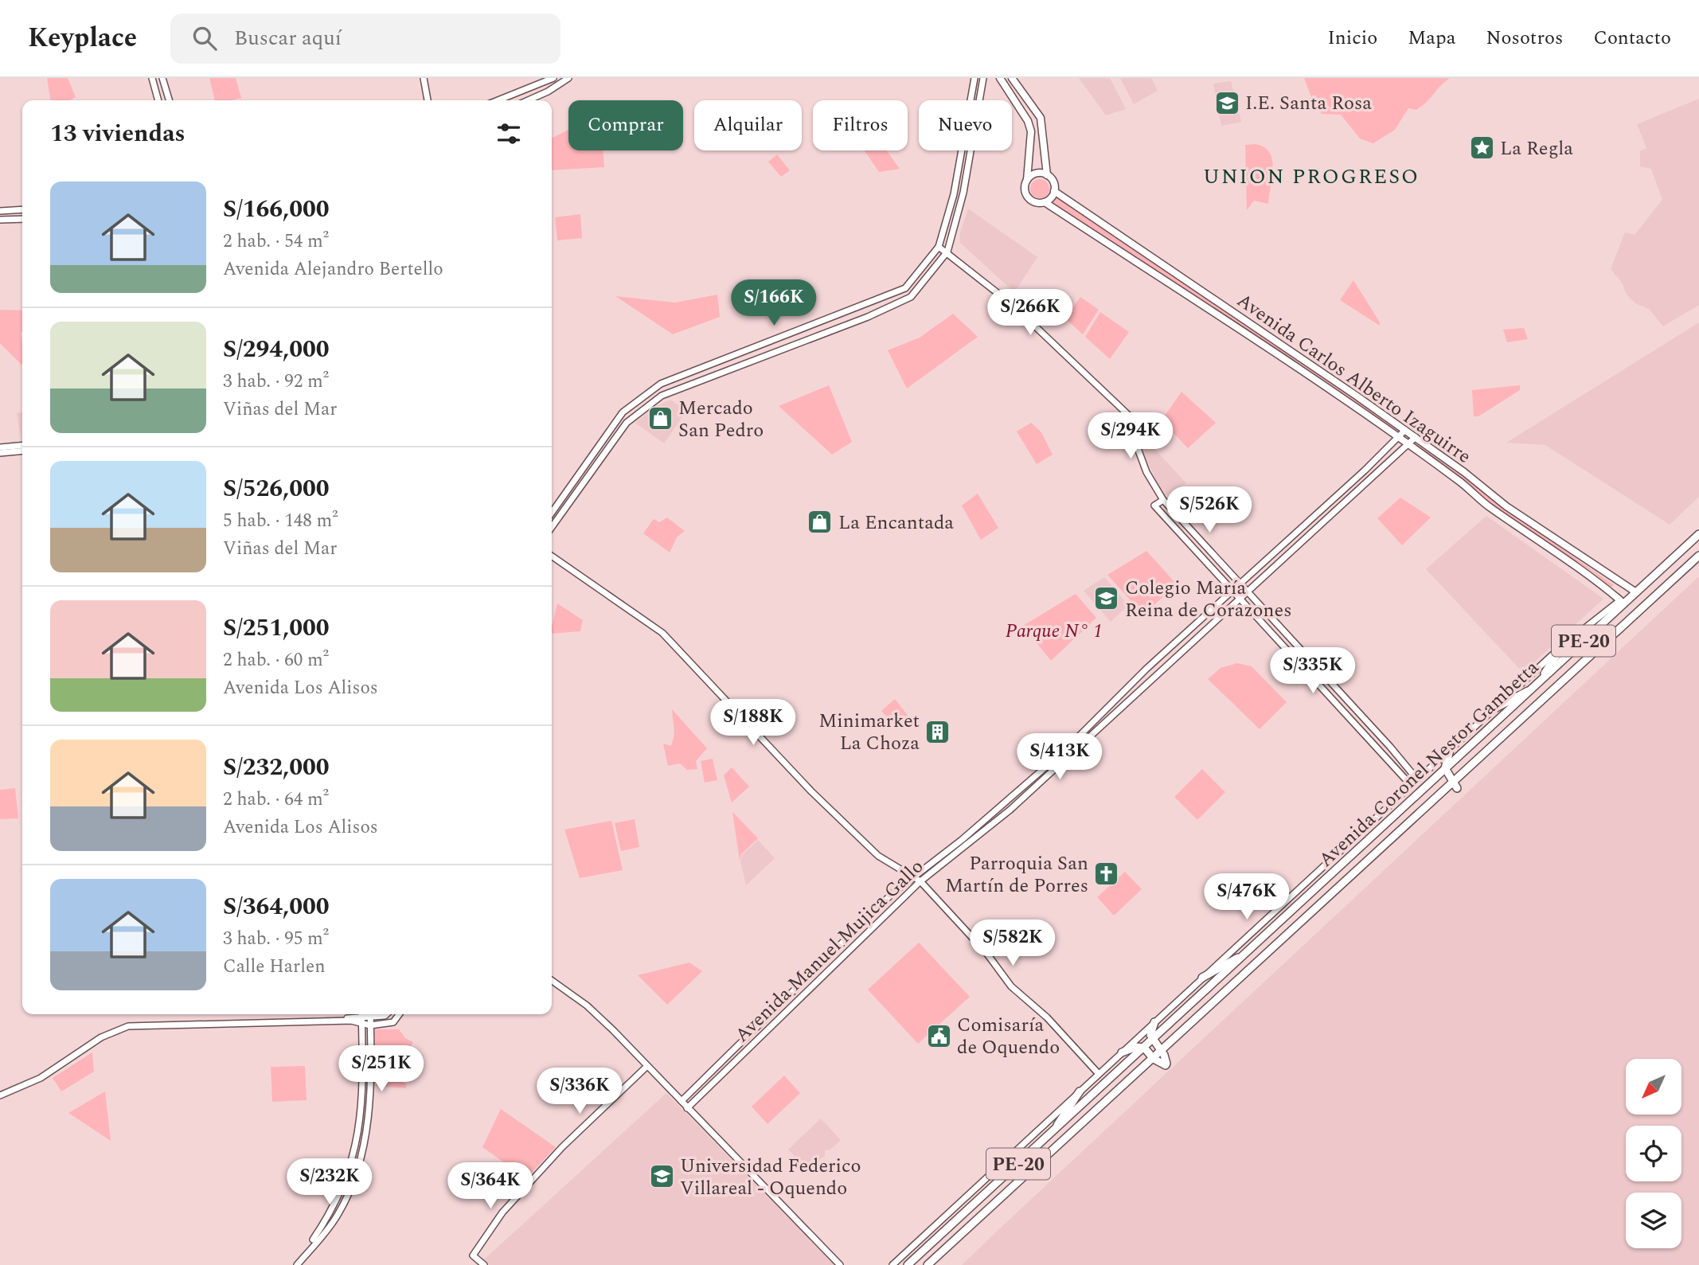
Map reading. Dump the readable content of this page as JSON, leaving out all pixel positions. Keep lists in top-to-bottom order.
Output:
{
  "streets": {
    "highway": ["PE-20", "Avenida Coronel Nestor Gambetta"],
    "main road": ["Avenida Carlos Alberto Izaguirre"],
    "street": ["Avenida Manuel Mujica Gallo"]
  },
  "crossings": [
    ["Avenida Carlos Alberto Izaguirre", "Avenida Coronel Nestor Gambetta"],
    ["Avenida Carlos Alberto Izaguirre", "Avenida Manuel Mujica Gallo"]
  ],
  "districts": ["UNION PROGRESO"],
  "parks": ["Parque N° 1"],
  "places": {
    "school or university": ["I.E. Santa Rosa", "Colegio María Reina de Corazones", "Universidad Federico Villareal - Oquendo"],
    "place": ["La Regla"],
    "shop": ["Mercado San Pedro", "La Encantada"],
    "building": ["Minimarket La Choza"],
    "church": ["Parroquia San Martín de Porres"],
    "public building": ["Comisaría de Oquendo"]
  },
  "north": "bottom left",
  "page": {
    "header": "Keyplace",
    "search": "Buscar aquí",
    "nav": [
      "Inicio",
      "Mapa",
      "Nosotros",
      "Contacto"
    ],
    "chip": [
      "Comprar",
      "Alquilar",
      "Filtros",
      "Nuevo"
    ],
    "heading": "13 viviendas",
    "list": [
      {
        "name": "S/166,000",
        "note": "2 hab. · 54 m² · Avenida Alejandro Bertello"
      },
      {
        "name": "S/294,000",
        "note": "3 hab. · 92 m² · Viñas del Mar"
      },
      {
        "name": "S/526,000",
        "note": "5 hab. · 148 m² · Viñas del Mar"
      },
      {
        "name": "S/251,000",
        "note": "2 hab. · 60 m² · Avenida Los Alisos"
      },
      {
        "name": "S/232,000",
        "note": "2 hab. · 64 m² · Avenida Los Alisos"
      },
      {
        "name": "S/364,000",
        "note": "3 hab. · 95 m² · Calle Harlen"
      }
    ],
    "price": [
      "S/166K",
      "S/266K",
      "S/294K",
      "S/526K",
      "S/335K",
      "S/188K",
      "S/413K",
      "S/476K",
      "S/582K",
      "S/251K",
      "S/336K",
      "S/232K",
      "S/364K"
    ]
  }
}
